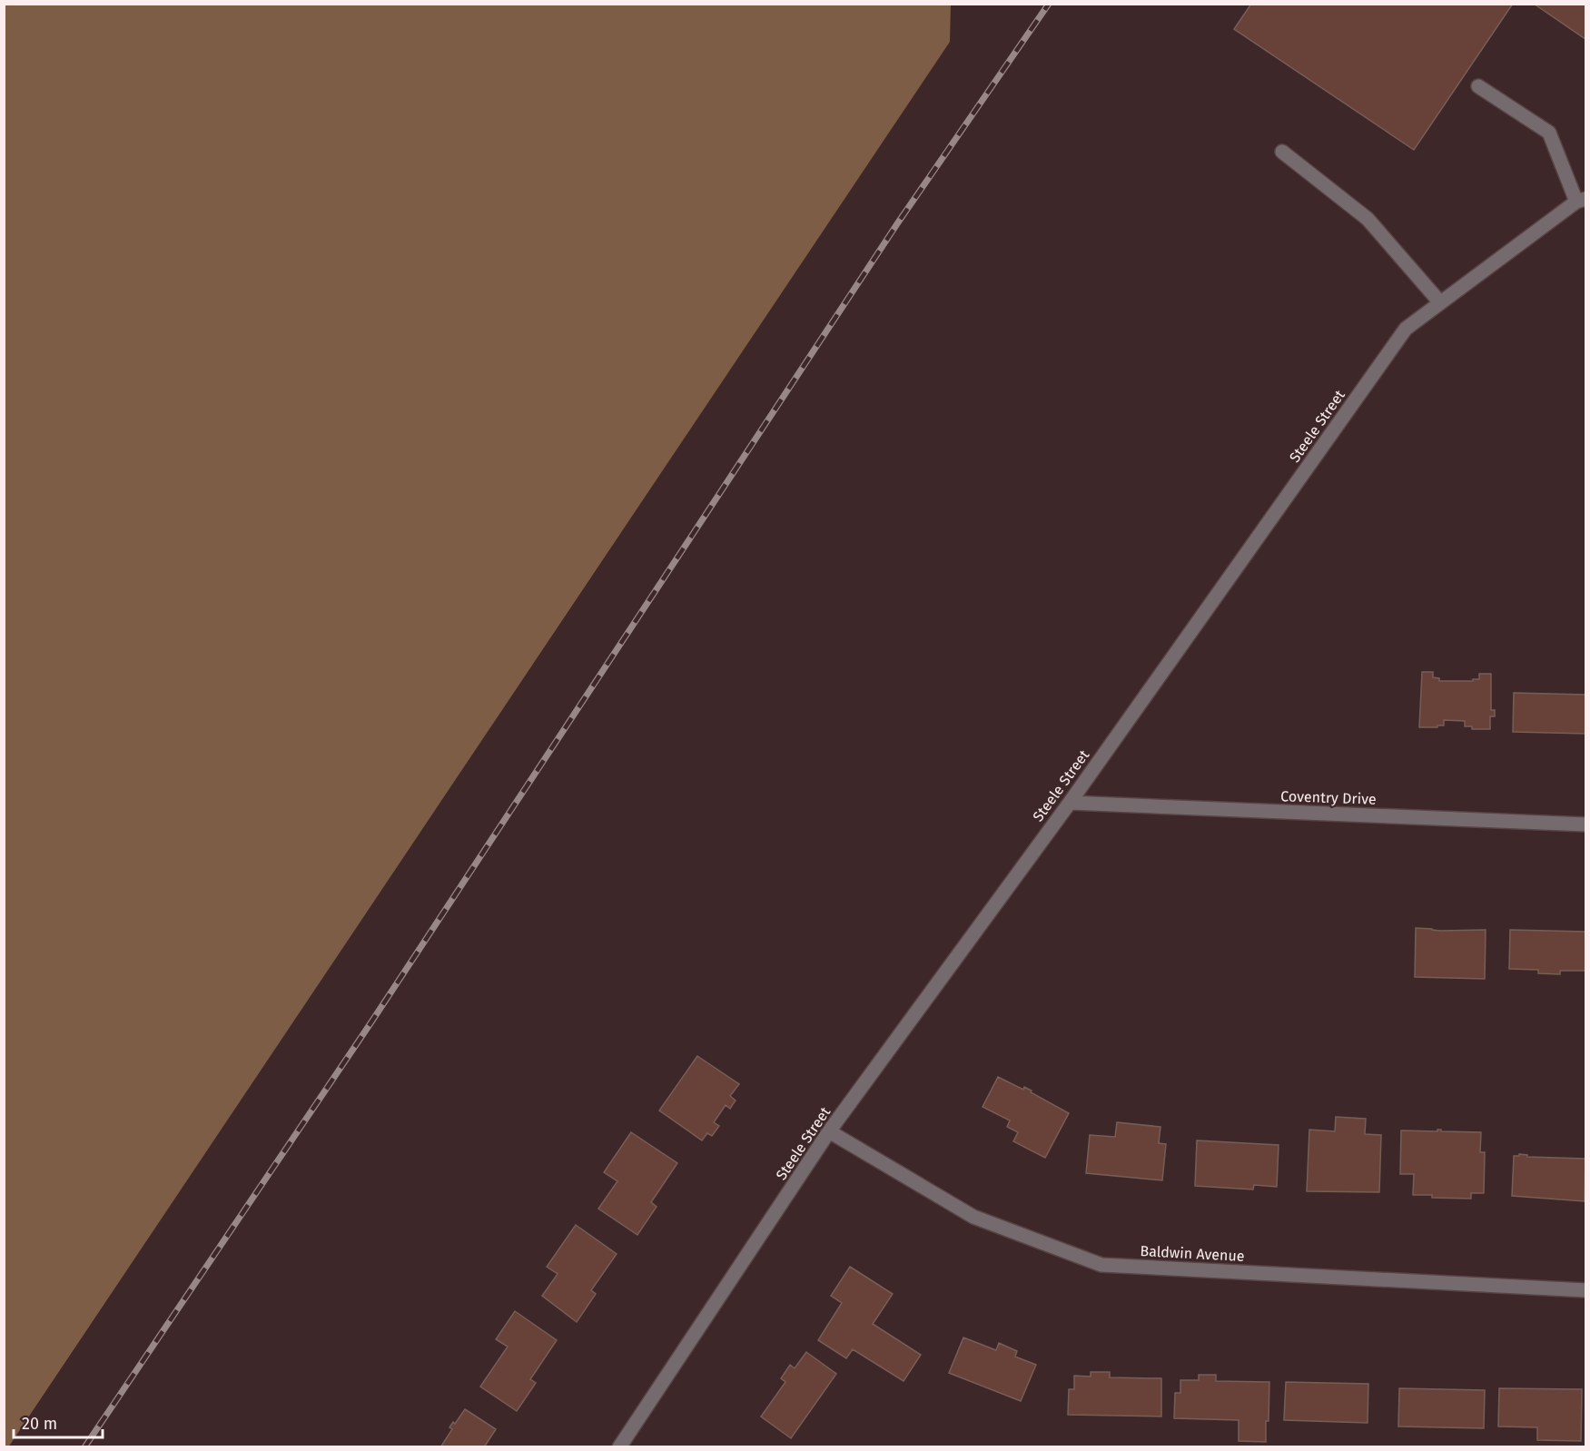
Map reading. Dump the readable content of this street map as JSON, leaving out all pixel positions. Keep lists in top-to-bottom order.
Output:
{
  "streets": {
    "street": ["Steele Street", "Coventry Drive", "Baldwin Avenue"]
  },
  "crossings": [
    ["Steele Street", "Coventry Drive"],
    ["Steele Street", "Baldwin Avenue"]
  ],
  "scale_bar": "20 m"
}
